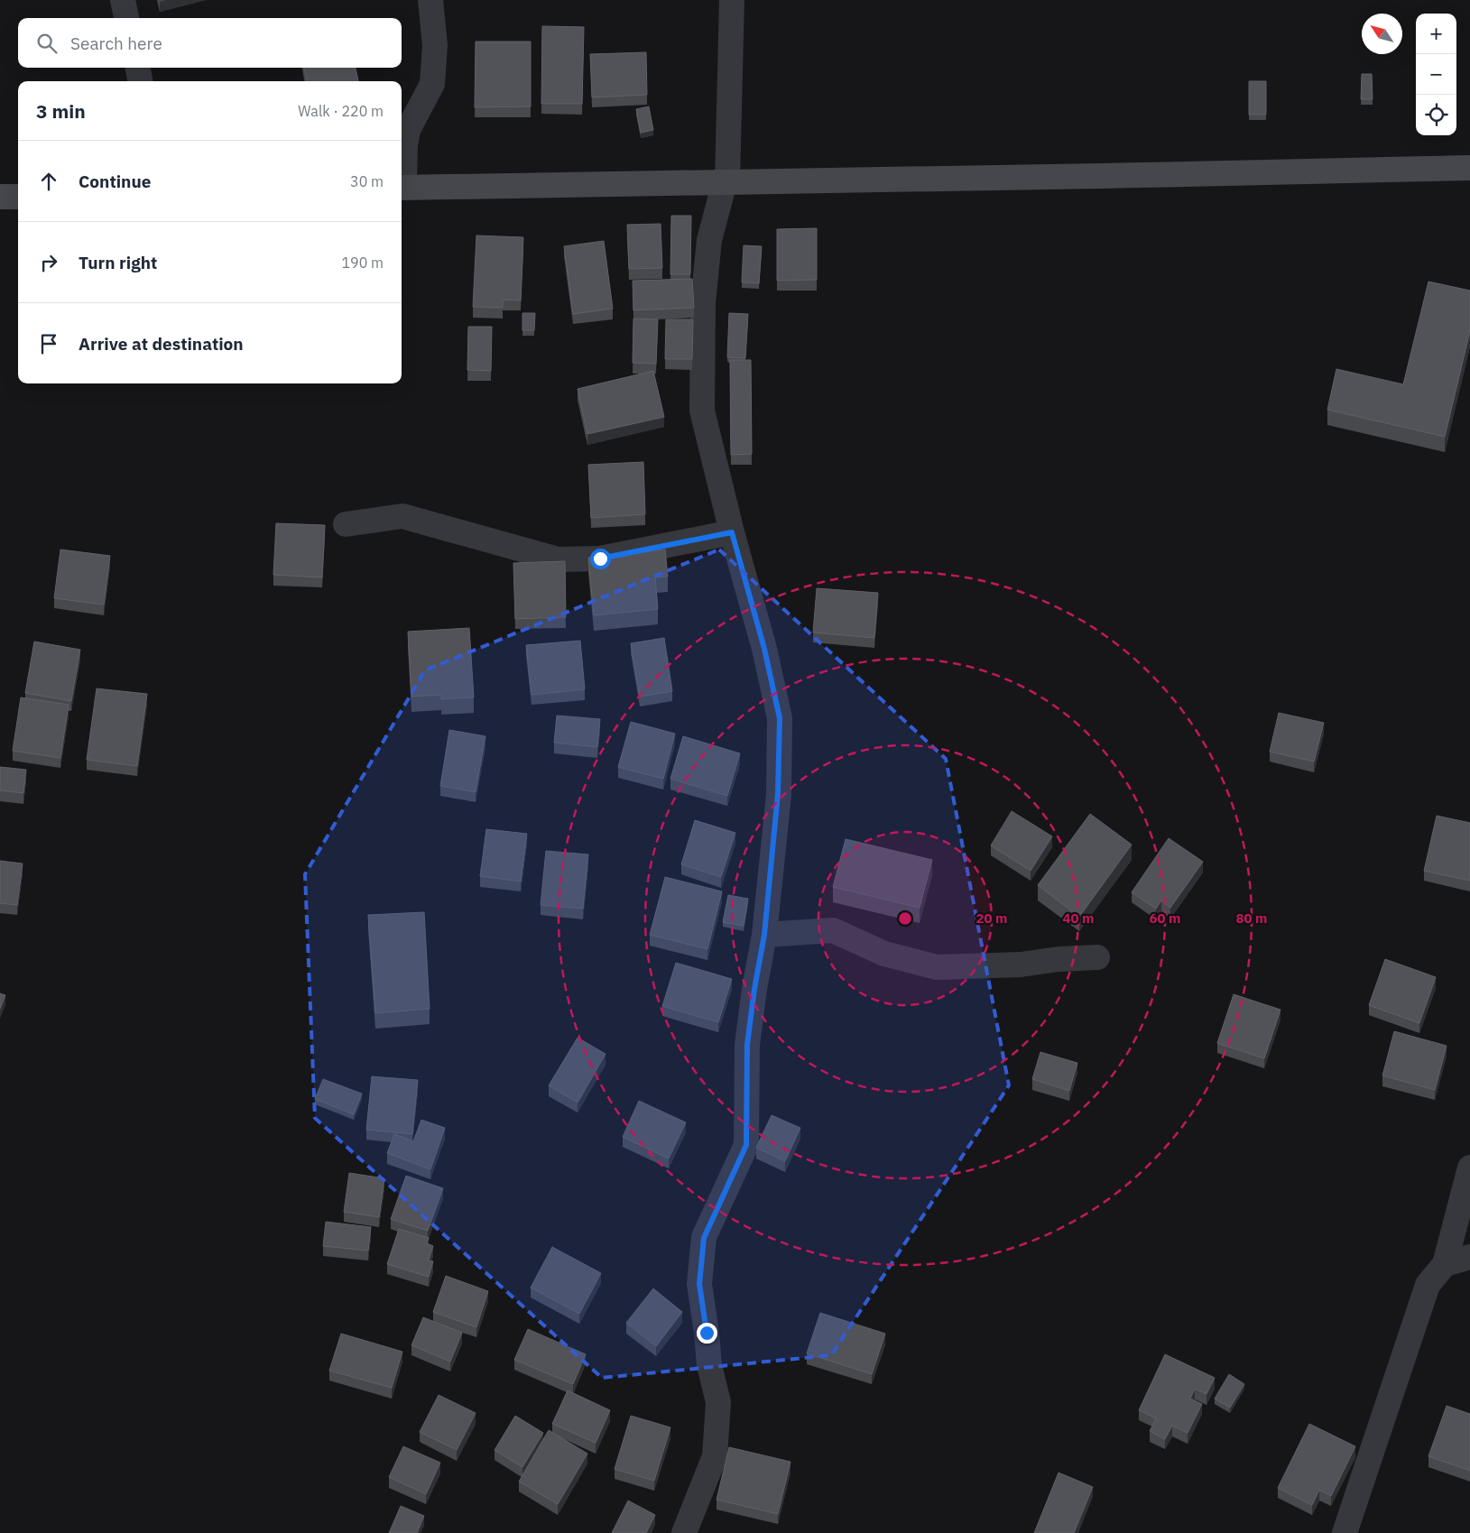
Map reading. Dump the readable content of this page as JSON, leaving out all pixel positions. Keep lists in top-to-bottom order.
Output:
{
  "north": "top left",
  "page": {
    "map_buttons": ["+", "−"],
    "search": "Search here",
    "heading": ["3 min", "Walk · 220 m"],
    "list": [
      ["Continue", "30 m"],
      ["Turn right", "190 m"],
      "Arrive at destination"
    ]
  },
  "rings": [
    "20 m",
    "40 m",
    "60 m",
    "80 m"
  ]
}
